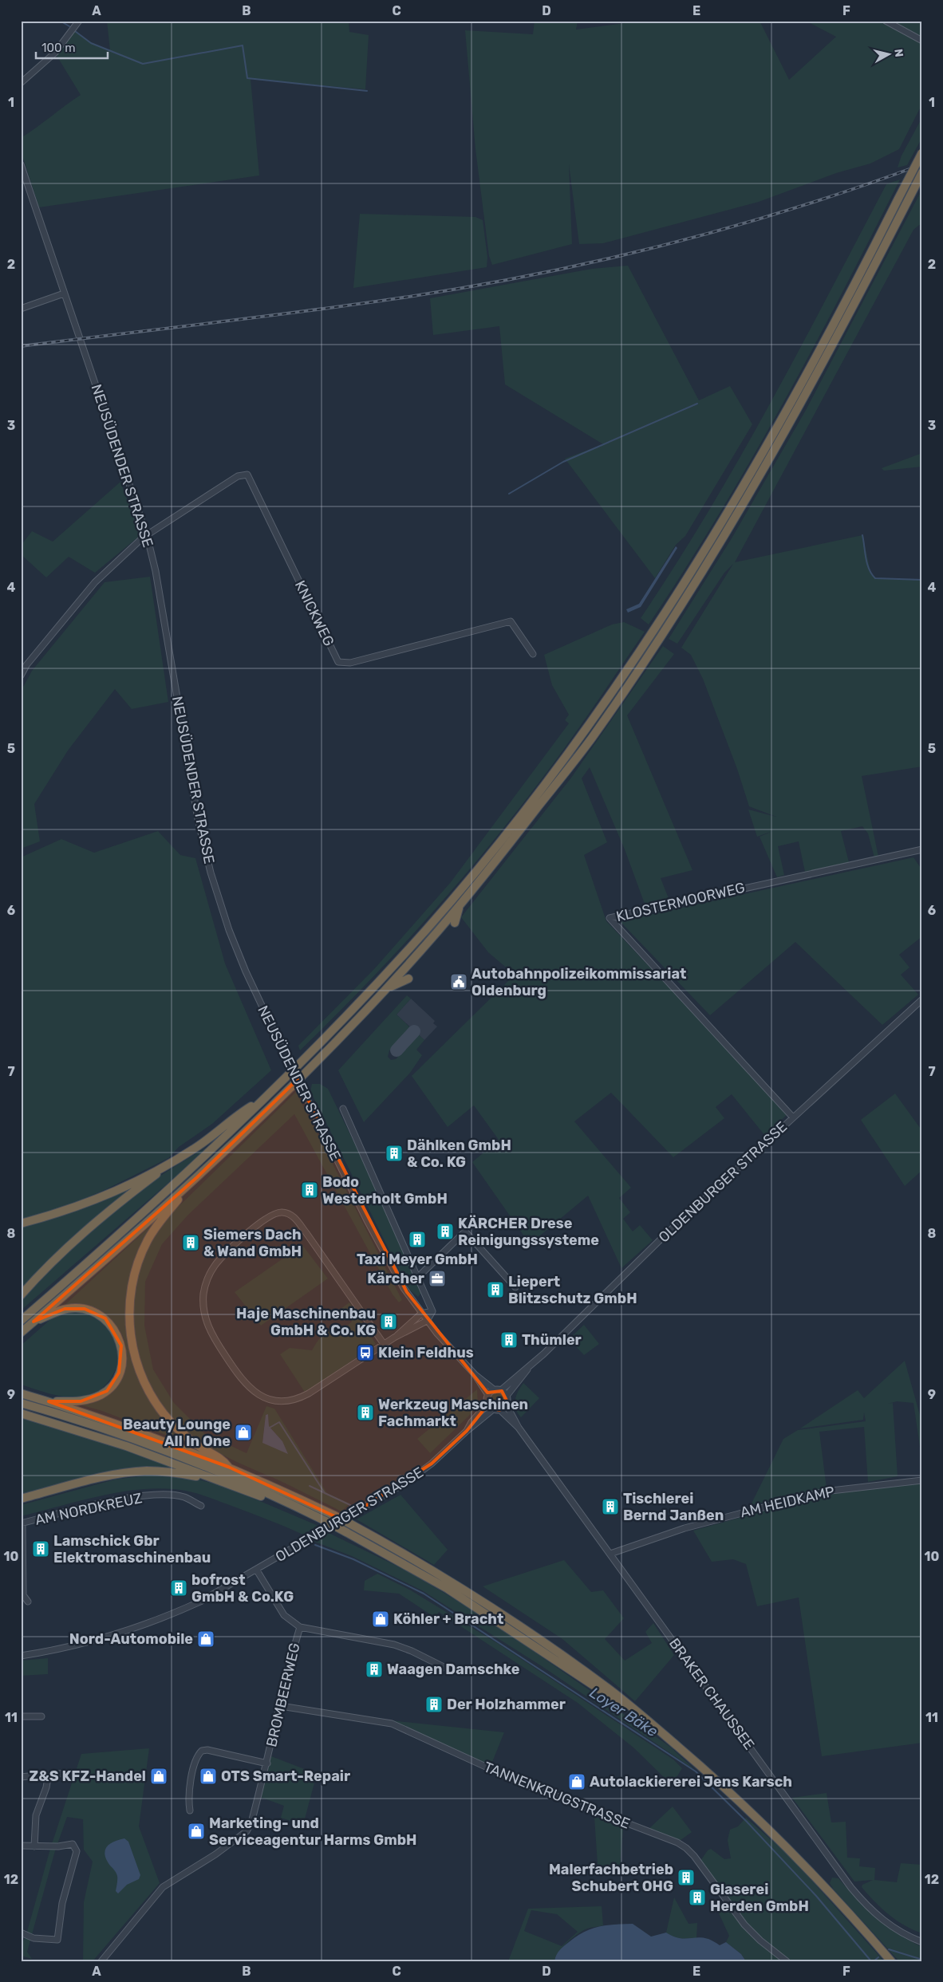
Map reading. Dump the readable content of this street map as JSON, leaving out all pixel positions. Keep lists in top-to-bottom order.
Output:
{
  "streets": {
    "street": [
      "NEUSÜDENDER STRASSE",
      "KNICKWEG",
      "KLOSTERMOORWEG",
      "OLDENBURGER STRASSE",
      "AM HEIDKAMP",
      "AM NORDKREUZ",
      "BRAKER CHAUSSEE",
      "BROMBEERWEG",
      "TANNENKRUGSTRASSE"
    ]
  },
  "crossings": [
    ["NEUSÜDENDER STRASSE", "KNICKWEG"],
    ["NEUSÜDENDER STRASSE", "OLDENBURGER STRASSE"],
    ["NEUSÜDENDER STRASSE", "BRAKER CHAUSSEE"],
    ["KLOSTERMOORWEG", "OLDENBURGER STRASSE"],
    ["OLDENBURGER STRASSE", "BRAKER CHAUSSEE"],
    ["OLDENBURGER STRASSE", "BROMBEERWEG"],
    ["AM HEIDKAMP", "BRAKER CHAUSSEE"],
    ["BROMBEERWEG", "TANNENKRUGSTRASSE"]
  ],
  "water": ["Loyer Bäke"],
  "places": {
    "public building": ["Autobahnpolizeikommissariat Oldenburg"],
    "building": [
      "Dählken GmbH & Co. KG",
      "Bodo Westerholt GmbH",
      "KÄRCHER Drese Reinigungssysteme",
      "Taxi Meyer GmbH",
      "Siemers Dach & Wand GmbH",
      "Liepert Blitzschutz GmbH",
      "Haje Maschinenbau GmbH & Co. KG",
      "Thümler",
      "Werkzeug Maschinen Fachmarkt",
      "Tischlerei Bernd Janßen",
      "Lamschick Gbr Elektromaschinenbau",
      "bofrost GmbH & Co.KG",
      "Waagen Damschke",
      "Der Holzhammer",
      "Malerfachbetrieb Schubert OHG",
      "Glaserei Herden GmbH"
    ],
    "office": ["Kärcher"],
    "bus stop": ["Klein Feldhus"],
    "shop": [
      "Beauty Lounge All In One",
      "Köhler + Bracht",
      "Nord-Automobile",
      "Z&S KFZ-Handel",
      "OTS Smart-Repair",
      "Autolackiererei Jens Karsch",
      "Marketing- und Serviceagentur Harms GmbH"
    ]
  },
  "scale_bar": "100 m",
  "north": "right",
  "grid": {
    "columns": [
      "A",
      "B",
      "C",
      "D",
      "E",
      "F"
    ],
    "rows": [
      "1",
      "2",
      "3",
      "4",
      "5",
      "6",
      "7",
      "8",
      "9",
      "10",
      "11",
      "12"
    ]
  }
}
